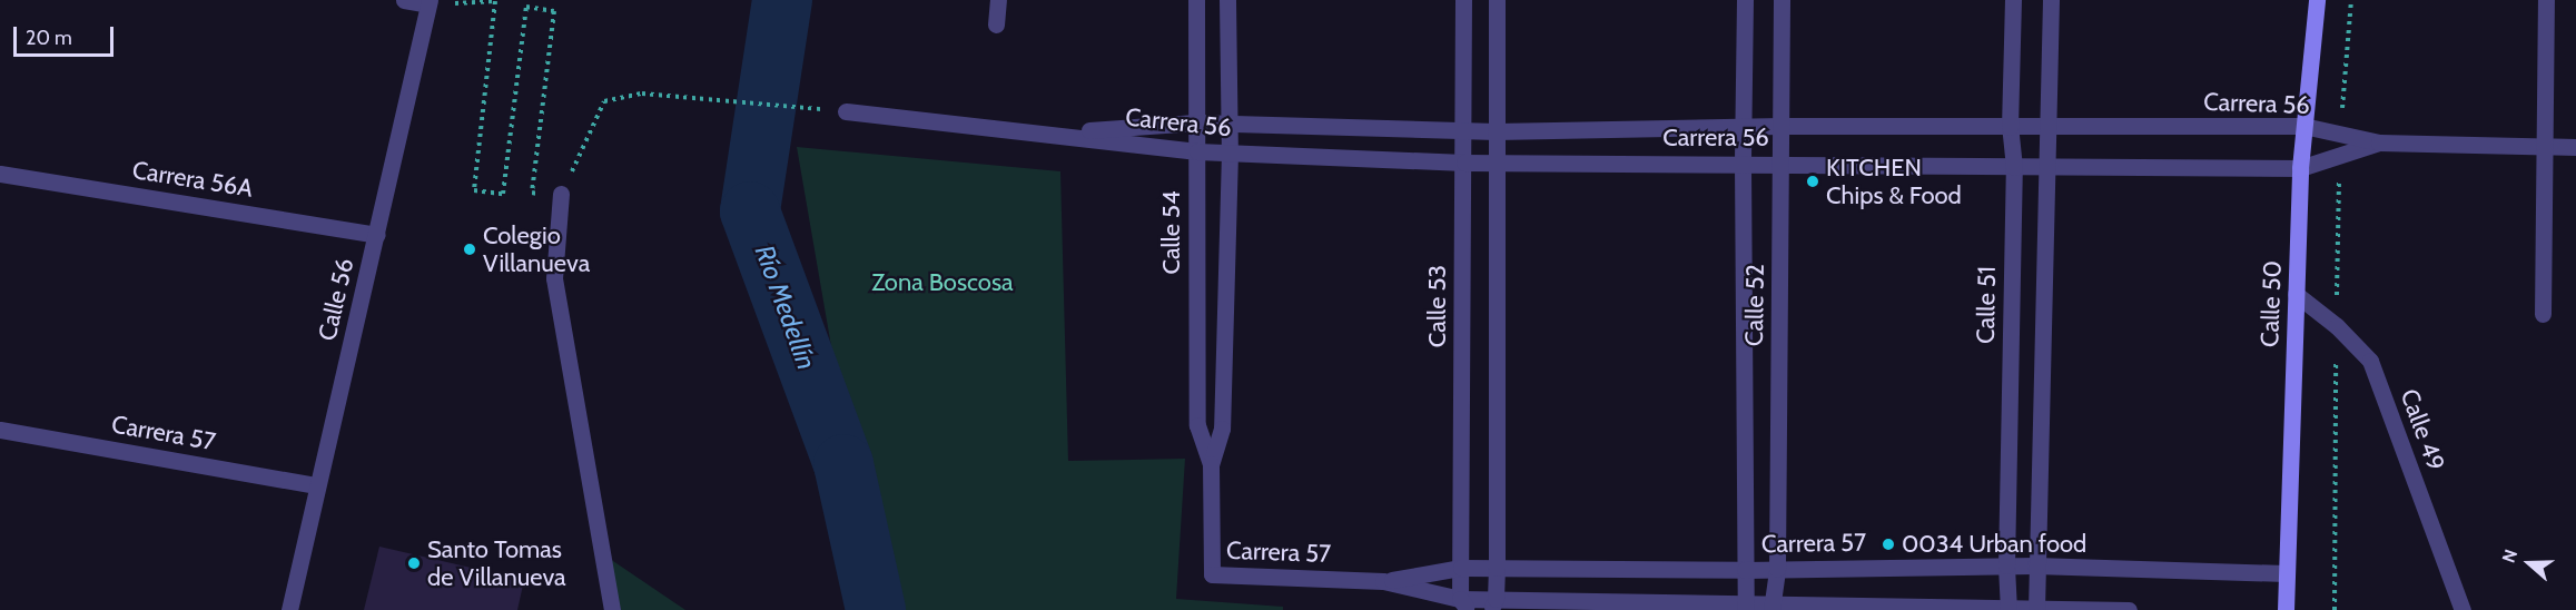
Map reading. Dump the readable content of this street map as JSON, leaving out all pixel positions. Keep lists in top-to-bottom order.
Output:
{
  "streets": {
    "main road": ["Calle 50"],
    "street": [
      "Carrera 56",
      "Carrera 56A",
      "Calle 54",
      "Calle 56",
      "Calle 52",
      "Calle 51",
      "Calle 53",
      "Calle 49",
      "Carrera 57"
    ]
  },
  "crossings": [
    ["Carrera 56", "Calle 54"],
    ["Carrera 56", "Calle 50"],
    ["Carrera 56", "Calle 52"],
    ["Carrera 56", "Calle 51"],
    ["Carrera 56", "Calle 53"],
    ["Carrera 56A", "Calle 56"],
    ["Calle 54", "Carrera 57"],
    ["Calle 56", "Carrera 57"],
    ["Calle 50", "Calle 49"],
    ["Calle 50", "Carrera 57"],
    ["Calle 52", "Carrera 57"],
    ["Calle 51", "Carrera 57"],
    ["Calle 53", "Carrera 57"]
  ],
  "water": ["Río Medellín"],
  "parks": ["Zona Boscosa"],
  "places": [
    "KITCHEN Chips & Food",
    "Colegio Villanueva",
    "0034 Urban food",
    "Santo Tomas de Villanueva"
  ],
  "scale_bar": "20 m",
  "north": "left"
}
